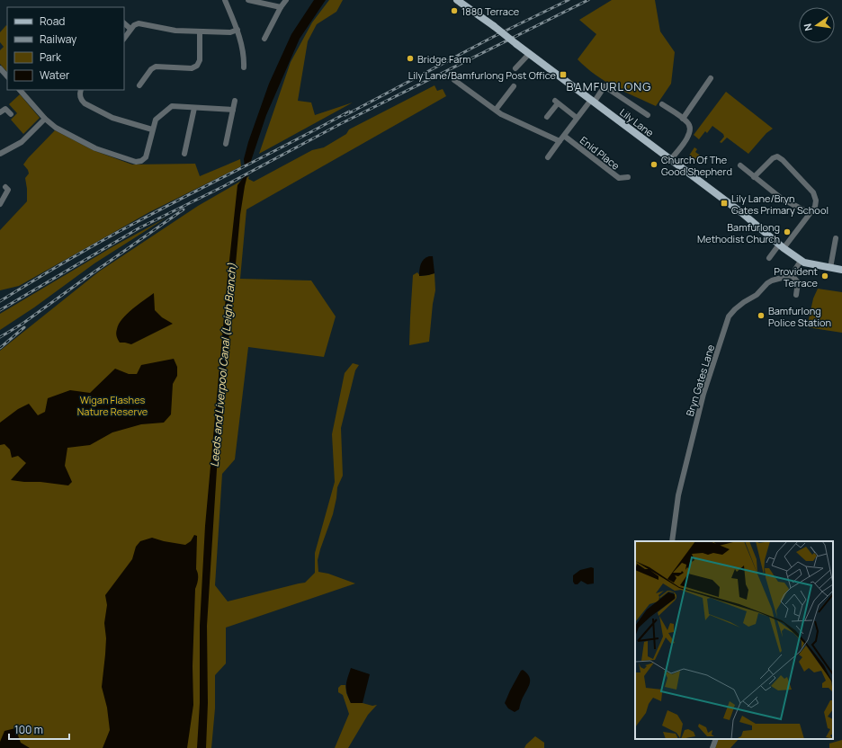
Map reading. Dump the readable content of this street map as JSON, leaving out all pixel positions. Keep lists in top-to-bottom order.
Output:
{
  "streets": {
    "main road": ["Lily Lane"],
    "street": ["Enid Place", "Bryn Gates Lane"]
  },
  "districts": ["BAMFURLONG"],
  "water": ["Leeds and Liverpool Canal (Leigh Branch)"],
  "parks": ["Wigan Flashes Nature Reserve"],
  "places": {
    "other": [
      "1880 Terrace",
      "Bridge Farm",
      "Church Of The Good Shepherd",
      "Bamfurlong Methodist Church",
      "Provident Terrace",
      "Bamfurlong Police Station"
    ],
    "transit": ["Lily Lane/Bamfurlong Post Office", "Lily Lane/Bryn Gates Primary School"]
  },
  "legend": [
    "Road",
    "Railway",
    "Park",
    "Water"
  ],
  "scale_bar": "100 m",
  "north": "left"
}
